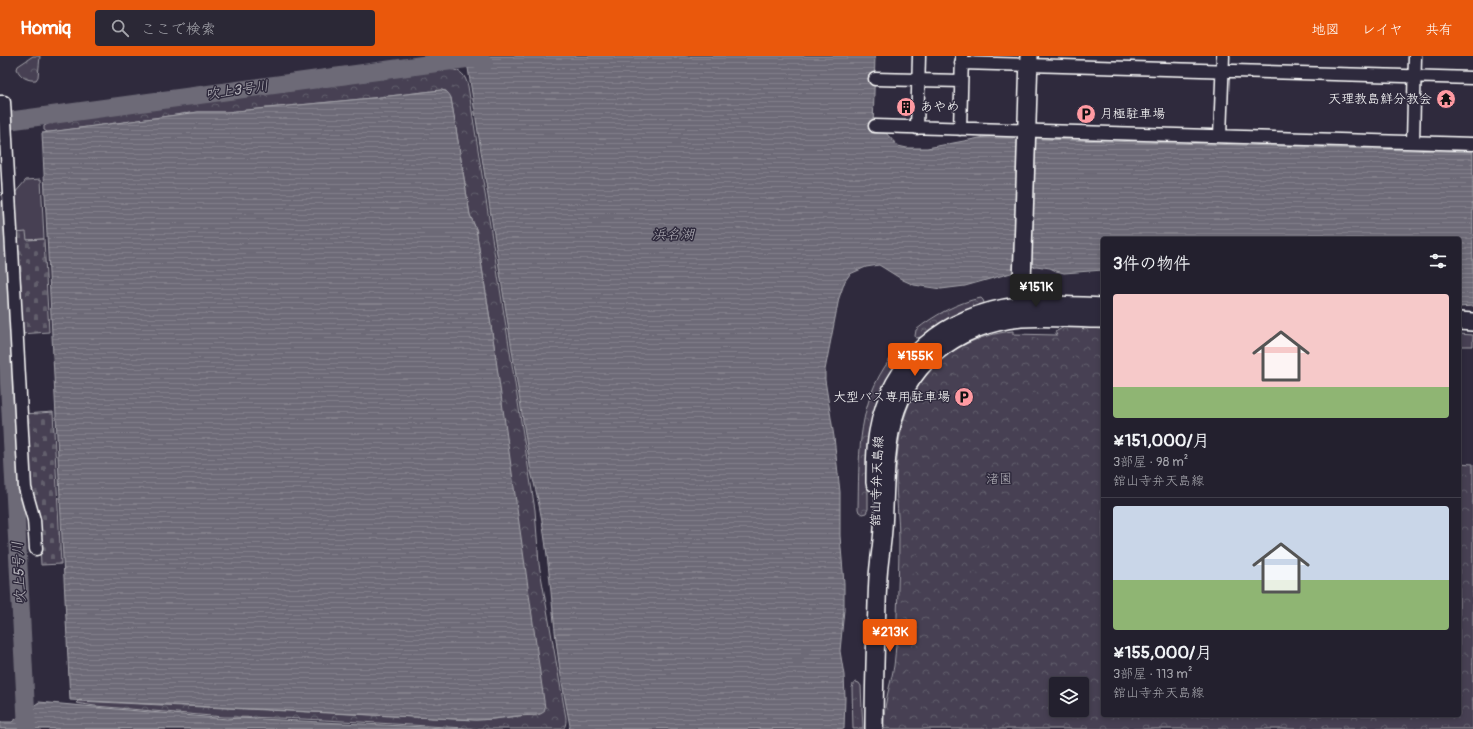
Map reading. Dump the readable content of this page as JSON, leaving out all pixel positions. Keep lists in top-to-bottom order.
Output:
{
  "streets": {
    "main road": ["舘山寺弁天島線"]
  },
  "water": ["吹上3号川", "浜名湖", "吹上5号川"],
  "parks": ["渚園"],
  "places": {
    "temple": ["天理教島鮮分教会"],
    "building": ["あやめ"],
    "parking": ["月極駐車場", "大型バス専用駐車場"]
  },
  "page": {
    "header": "Homiq",
    "search": "ここで検索",
    "nav": ["地図", "レイヤ", "共有"],
    "heading": "3件の物件",
    "price": ["¥151K", "¥155K", "¥213K"],
    "list": [
      {
        "name": "¥151,000/月",
        "note": "3部屋 · 98 m² · 舘山寺弁天島線"
      },
      {
        "name": "¥155,000/月",
        "note": "3部屋 · 113 m² · 舘山寺弁天島線"
      }
    ]
  }
}
